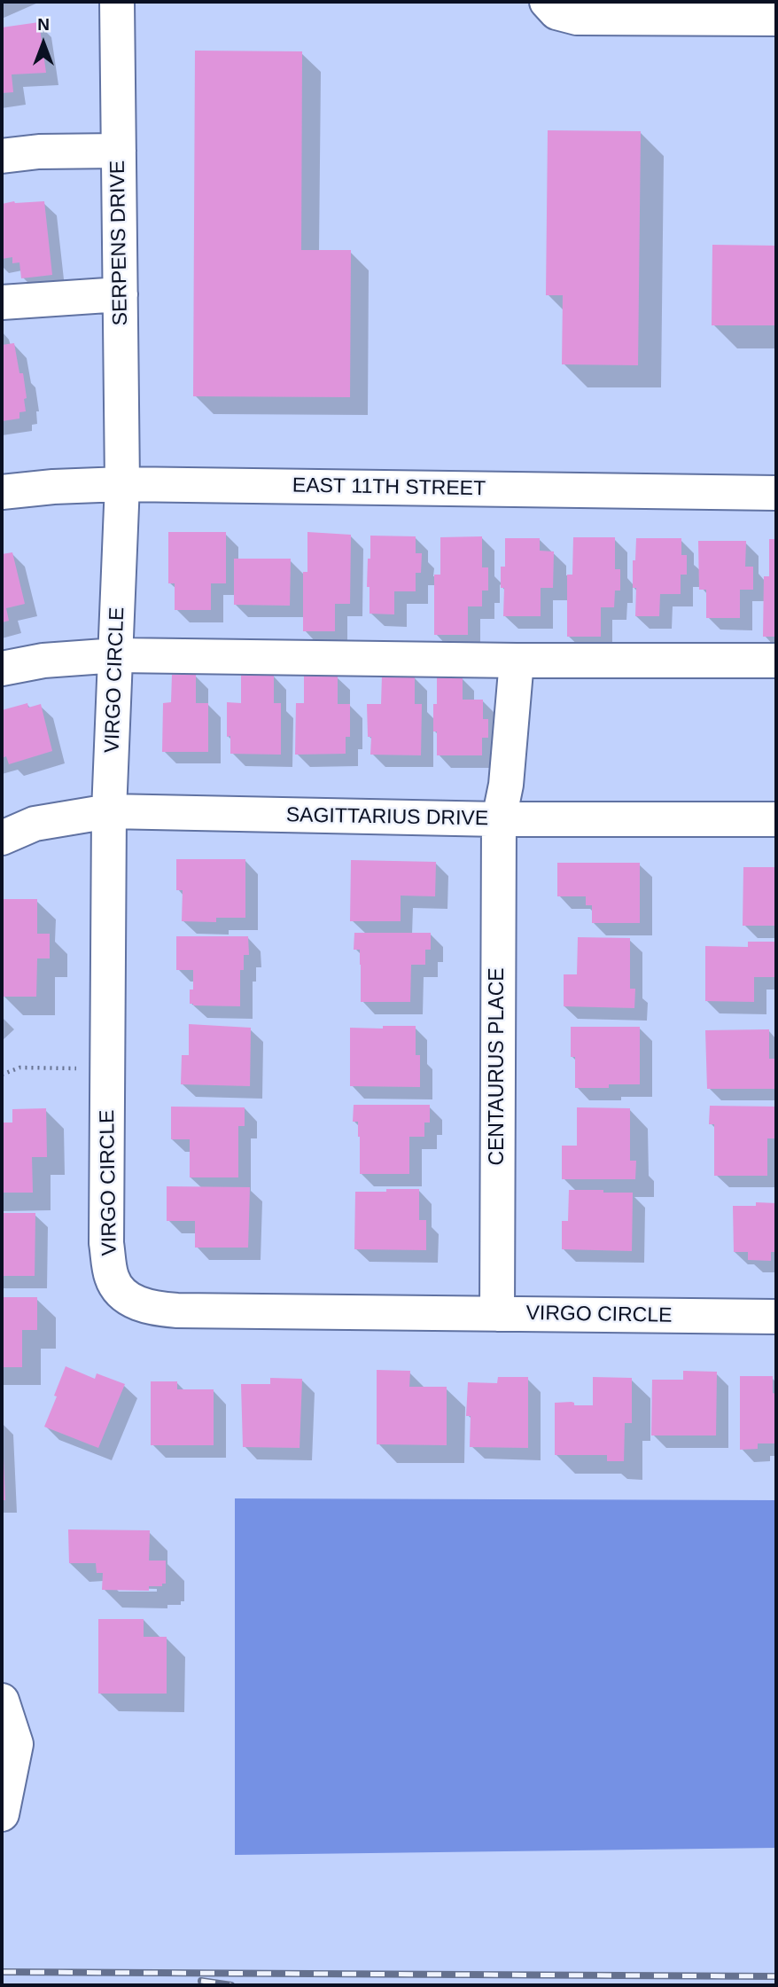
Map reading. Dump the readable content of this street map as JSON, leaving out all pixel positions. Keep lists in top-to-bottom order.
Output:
{
  "streets": {
    "street": [
      "SERPENS DRIVE",
      "EAST 11TH STREET",
      "VIRGO CIRCLE",
      "SAGITTARIUS DRIVE",
      "CENTAURUS PLACE"
    ]
  },
  "crossings": [
    ["SERPENS DRIVE", "EAST 11TH STREET"],
    ["SERPENS DRIVE", "VIRGO CIRCLE"],
    ["EAST 11TH STREET", "VIRGO CIRCLE"],
    ["VIRGO CIRCLE", "SAGITTARIUS DRIVE"],
    ["VIRGO CIRCLE", "CENTAURUS PLACE"],
    ["SAGITTARIUS DRIVE", "CENTAURUS PLACE"]
  ],
  "north": "top"
}
